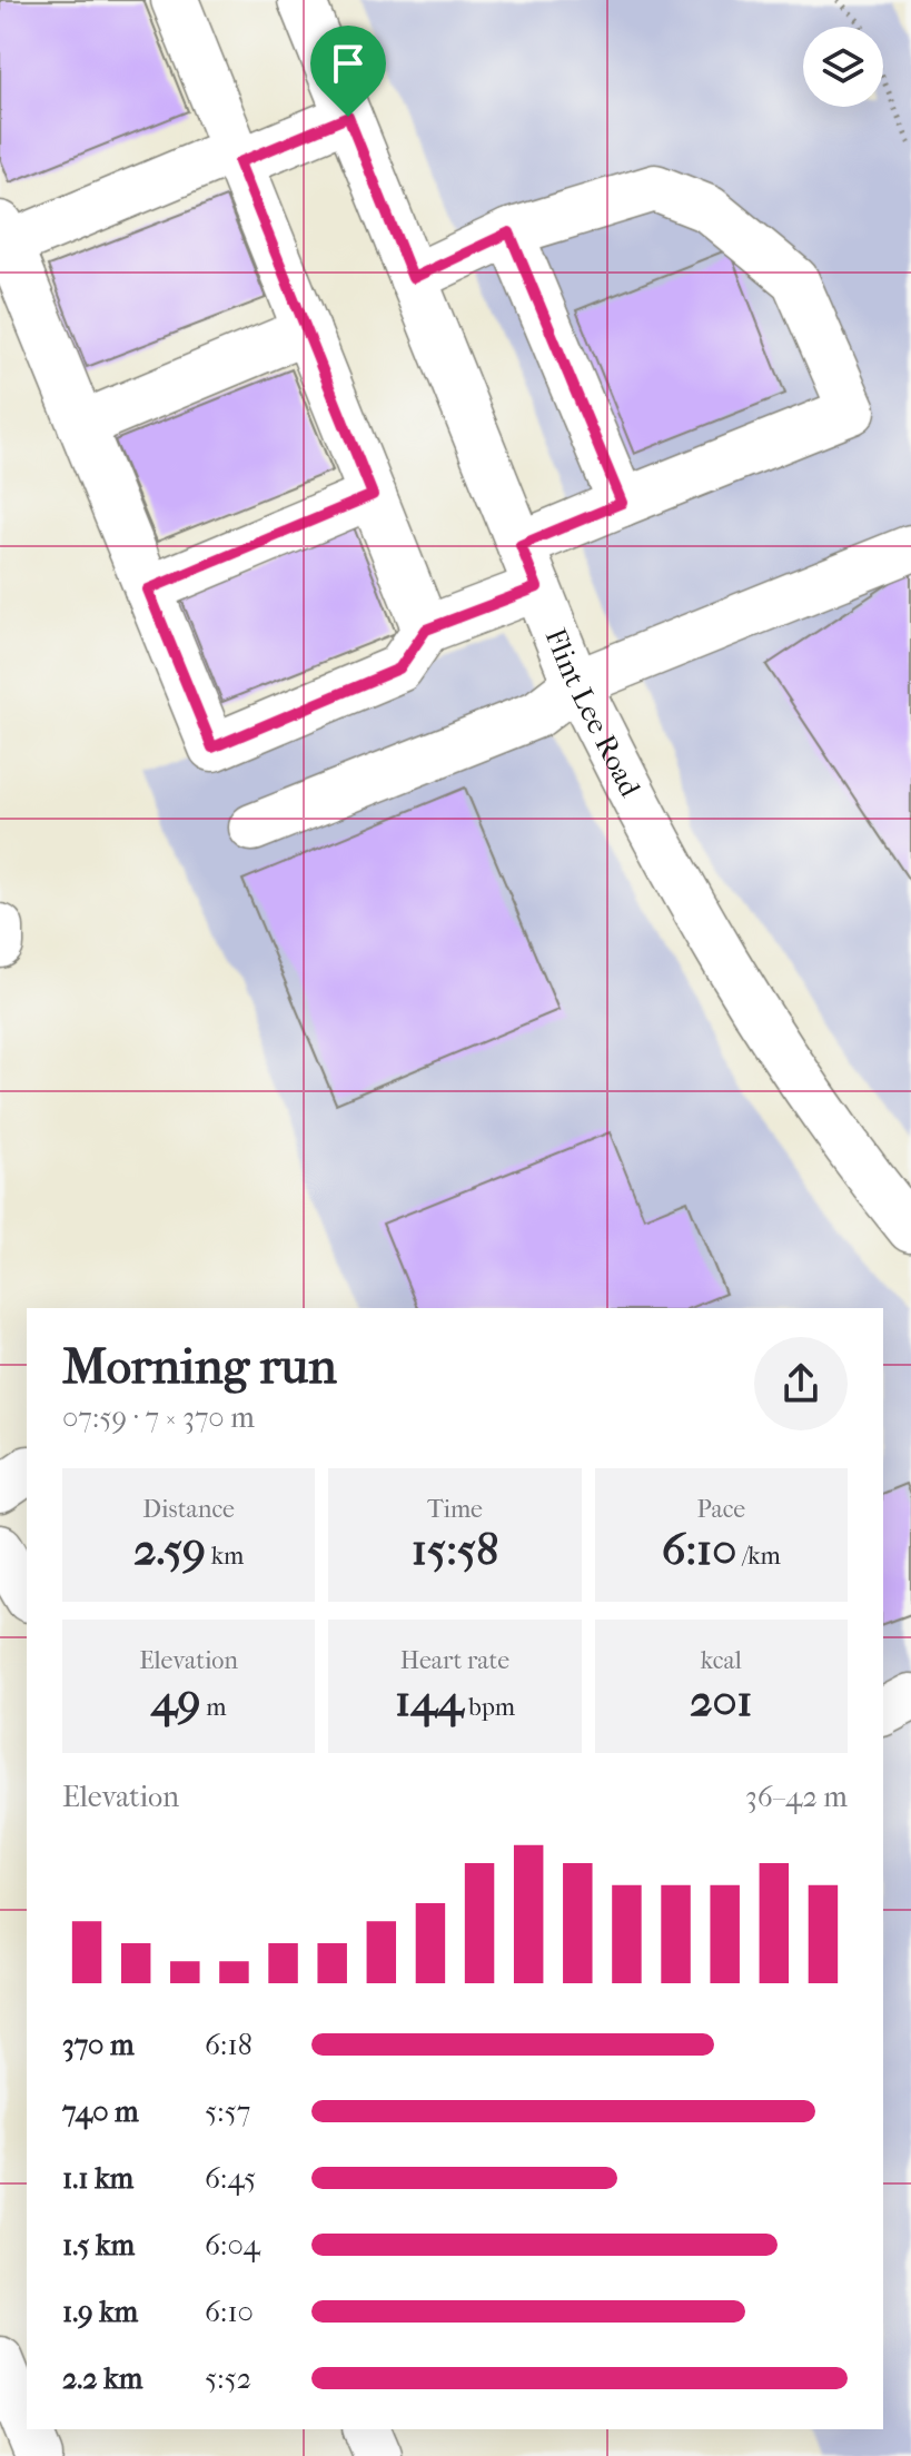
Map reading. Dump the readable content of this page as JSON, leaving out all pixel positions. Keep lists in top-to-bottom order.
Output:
{
  "streets": {
    "street": ["Flint Lee Road"]
  },
  "page": {
    "heading": ["Morning run", "07:59 · 7 × 370 m"],
    "stats": [
      ["Distance", "2.59 km"],
      ["Time", "15:58"],
      ["Pace", "6:10 /km"],
      ["Elevation", "49 m"],
      ["Heart rate", "144 bpm"],
      ["kcal", "201"]
    ],
    "chart": ["Elevation", "36–42 m"],
    "list": [
      {
        "name": "370 m",
        "note": "6:18"
      },
      {
        "name": "740 m",
        "note": "5:57"
      },
      {
        "name": "1.1 km",
        "note": "6:45"
      },
      {
        "name": "1.5 km",
        "note": "6:04"
      },
      {
        "name": "1.9 km",
        "note": "6:10"
      },
      {
        "name": "2.2 km",
        "note": "5:52"
      }
    ]
  }
}
